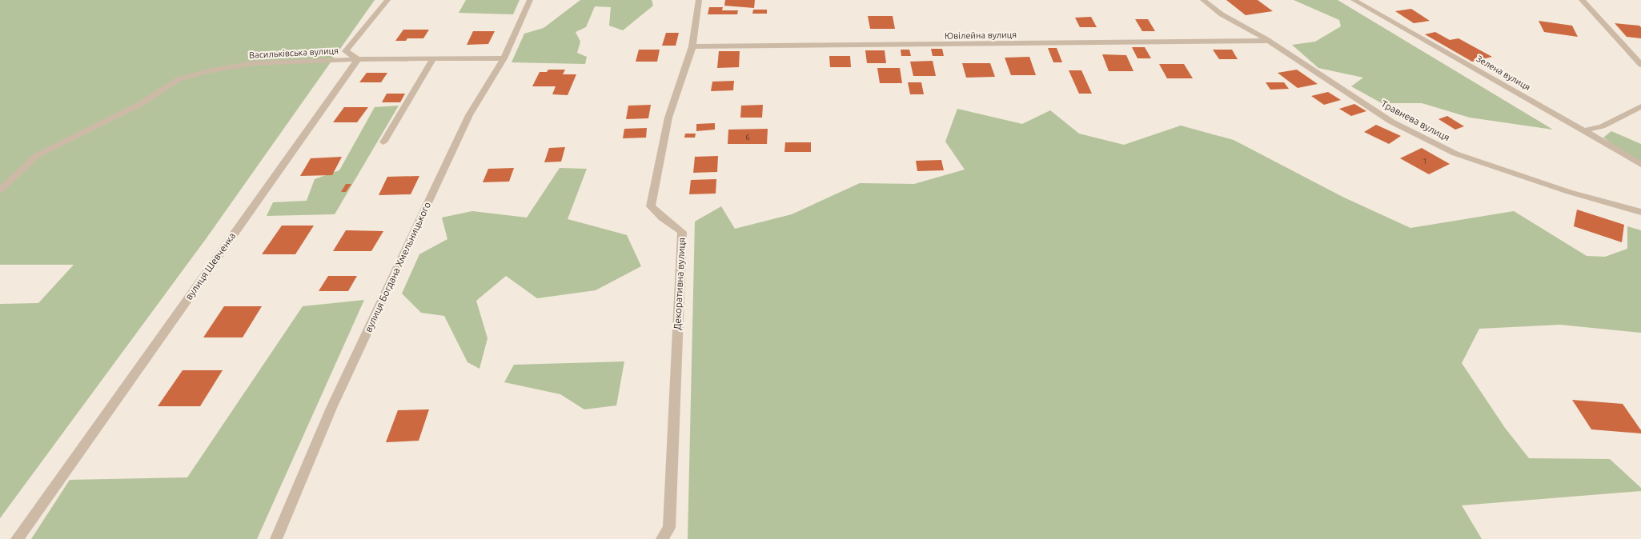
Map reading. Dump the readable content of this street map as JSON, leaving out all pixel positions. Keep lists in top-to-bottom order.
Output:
{
  "streets": {
    "street": [
      "Ювілейна вулиця",
      "Васильківська вулиця",
      "Зелена вулиця",
      "Травнева вулиця",
      "вулиця Шевченка",
      "вулиця Богдана Хмельницького",
      "Декоративна вулиця"
    ]
  },
  "crossings": [
    ["Ювілейна вулиця", "Травнева вулиця"],
    ["Ювілейна вулиця", "Декоративна вулиця"],
    ["Васильківська вулиця", "вулиця Шевченка"],
    ["Васильківська вулиця", "вулиця Богдана Хмельницького"]
  ],
  "house_numbers": ["6", "1"]
}
